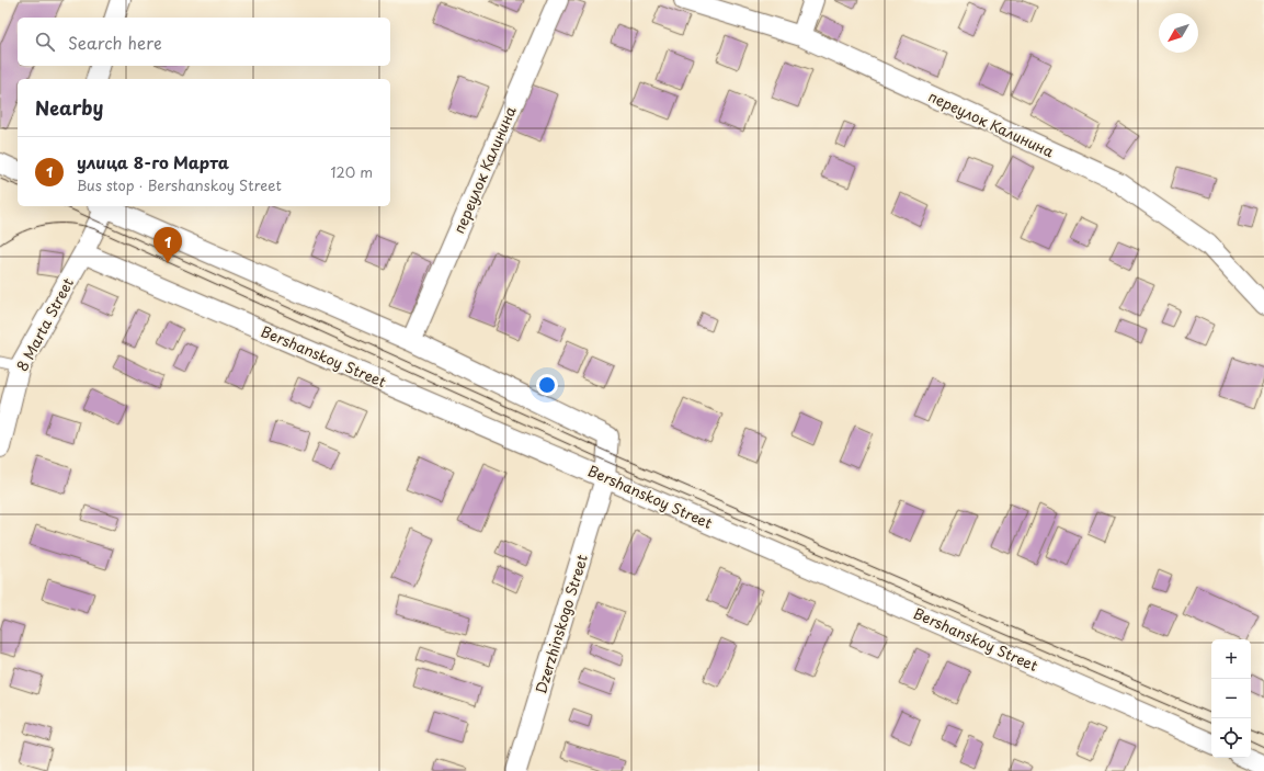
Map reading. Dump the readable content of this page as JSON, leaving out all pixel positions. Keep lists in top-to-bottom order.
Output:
{
  "streets": {
    "street": [
      "переулок Калинина",
      "8 Marta Street",
      "Bershanskoy Street",
      "Dzerzhinskogo Street"
    ]
  },
  "crossings": [
    ["переулок Калинина", "Dzerzhinskogo Street"],
    ["8 Marta Street", "Bershanskoy Street"],
    ["Bershanskoy Street", "Dzerzhinskogo Street"]
  ],
  "north": "bottom left",
  "page": {
    "search": "Search here",
    "heading": "Nearby",
    "list": [
      {
        "mark": "1",
        "name": "улица 8-го Марта",
        "note": "Bus stop · Bershanskoy Street",
        "value": "120 m"
      }
    ],
    "pins": "1",
    "map_buttons": ["+", "−"]
  }
}
